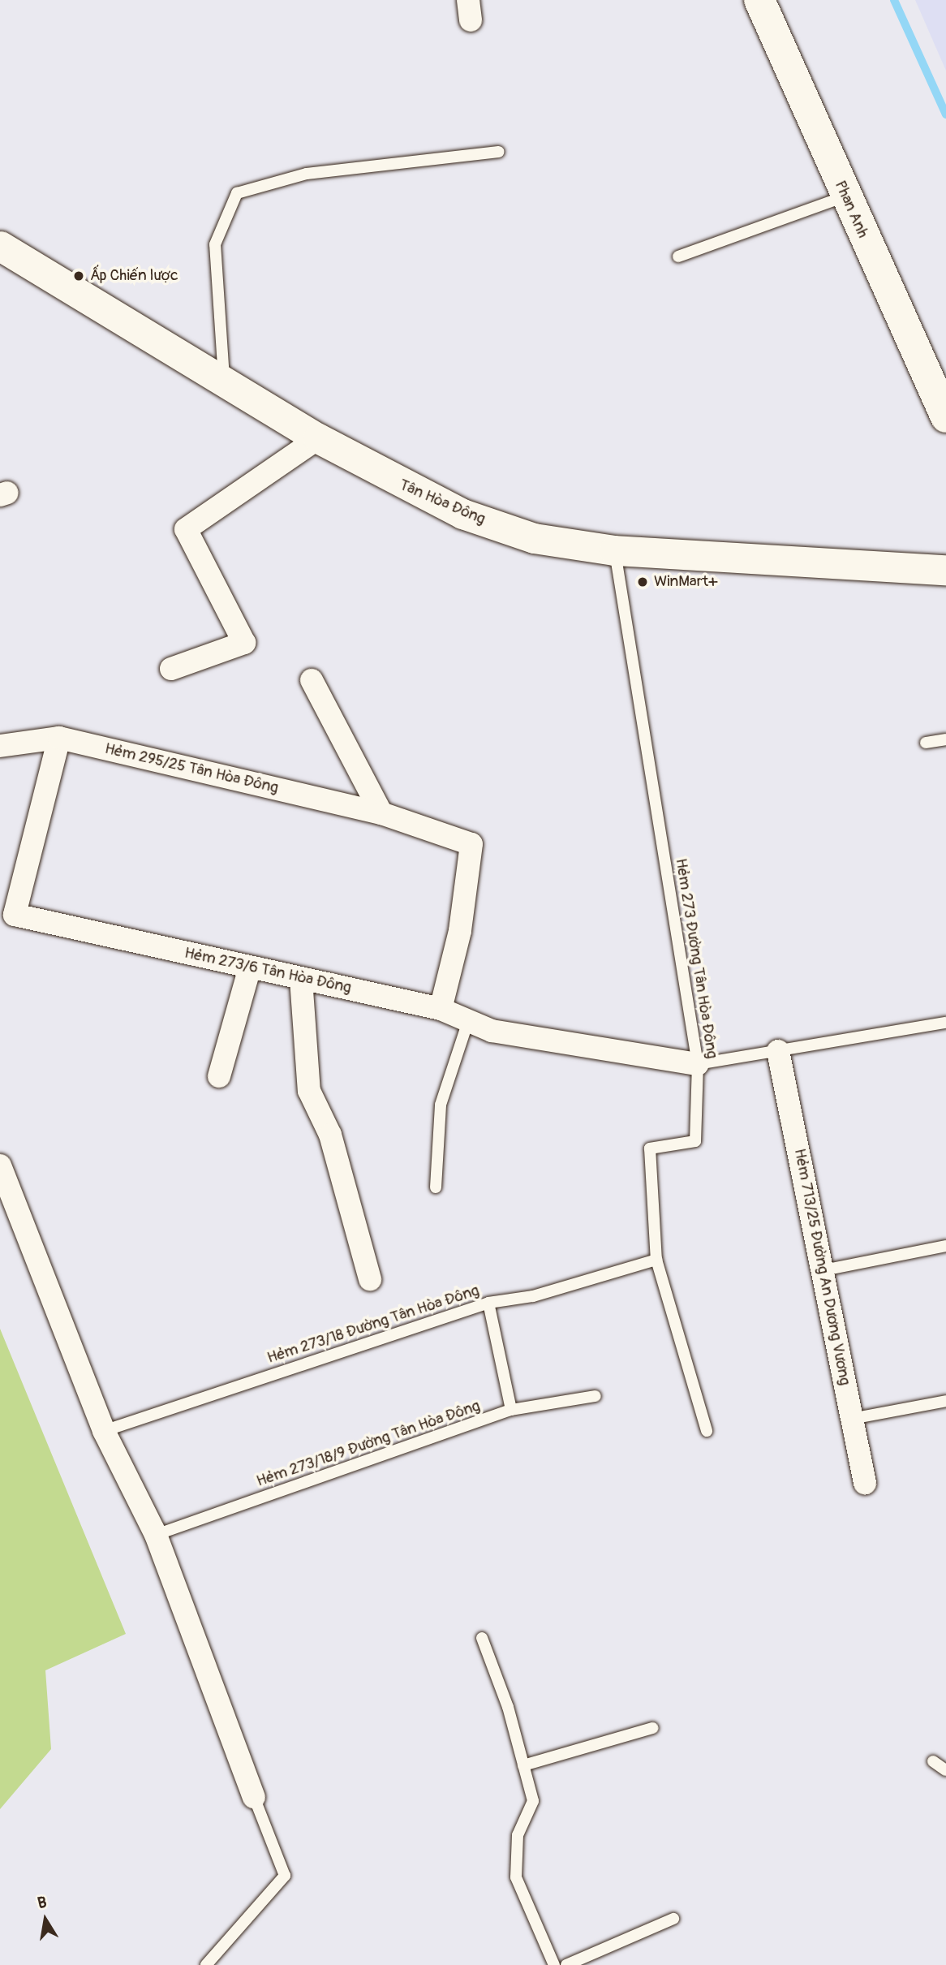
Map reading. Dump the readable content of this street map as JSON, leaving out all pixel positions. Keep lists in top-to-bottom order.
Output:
{
  "streets": {
    "main road": ["Phan Anh"],
    "street": [
      "Tân Hòa Đông",
      "Hẻm 295/25 Tân Hòa Đông",
      "Hẻm 273/6 Tân Hòa Đông",
      "Hẻm 713/25 Đường An Dương Vương"
    ],
    "lane": ["Hẻm 273 Đường Tân Hòa Đông", "Hẻm 273/18 Đường Tân Hòa Đông", "Hẻm 273/18/9 Đường Tân Hòa Đông"]
  },
  "crossings": [
    ["Tân Hòa Đông", "Hẻm 273 Đường Tân Hòa Đông"],
    ["Hẻm 295/25 Tân Hòa Đông", "Hẻm 273/6 Tân Hòa Đông"],
    ["Hẻm 273 Đường Tân Hòa Đông", "Hẻm 273/6 Tân Hòa Đông"],
    ["Hẻm 273 Đường Tân Hòa Đông", "Hẻm 273/18 Đường Tân Hòa Đông"]
  ],
  "places": ["Ấp Chiến lược", "WinMart+"],
  "north": "top"
}
